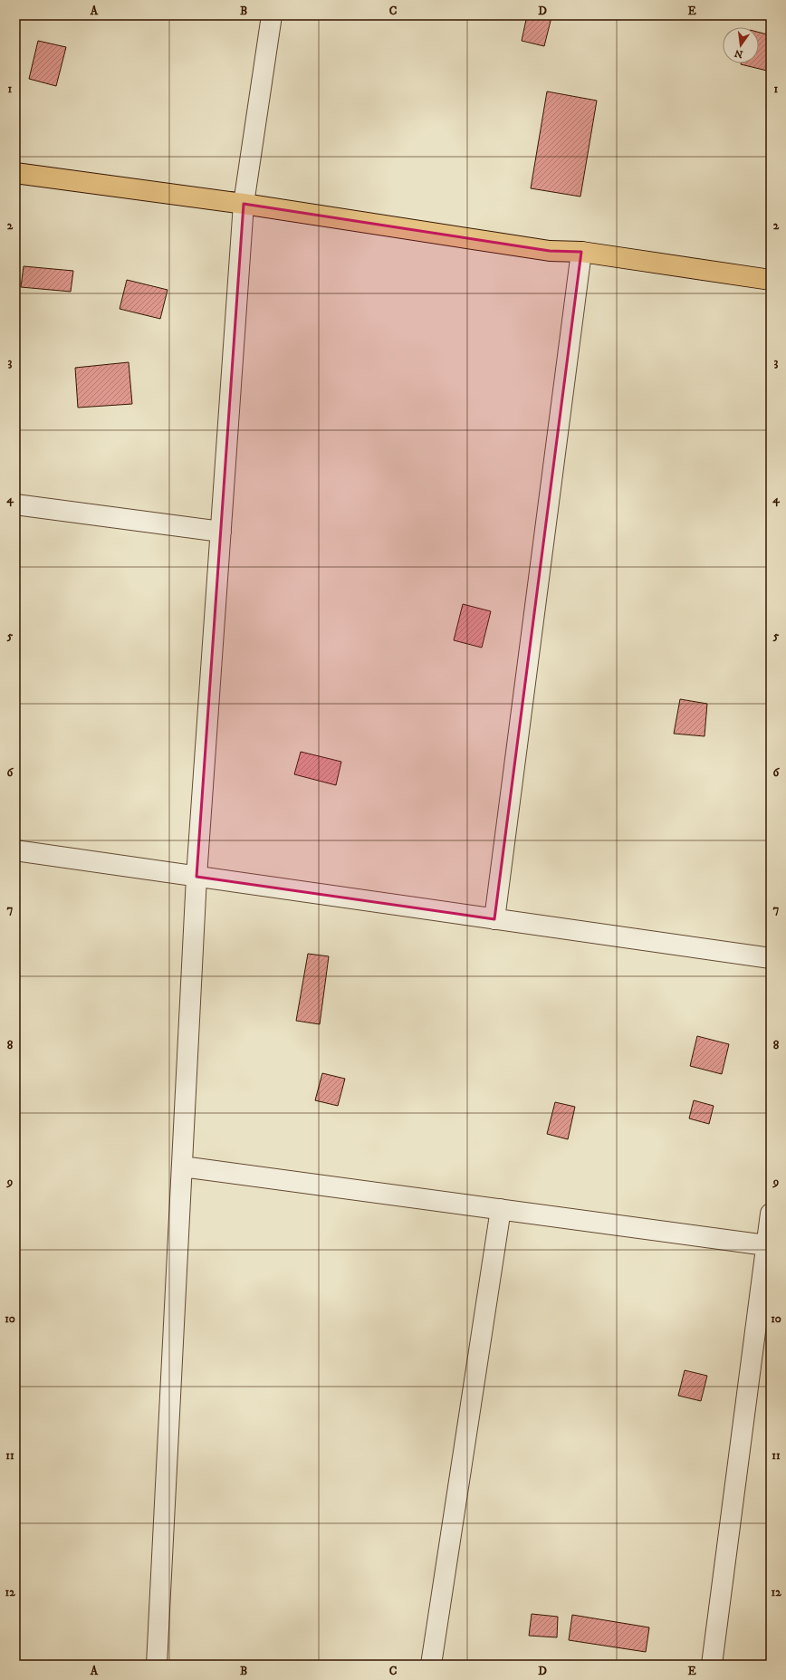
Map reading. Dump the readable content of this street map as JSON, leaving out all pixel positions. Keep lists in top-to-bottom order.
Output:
{
  "north": "bottom",
  "grid": {
    "columns": [
      "A",
      "B",
      "C",
      "D",
      "E"
    ],
    "rows": [
      "1",
      "2",
      "3",
      "4",
      "5",
      "6",
      "7",
      "8",
      "9",
      "10",
      "11",
      "12"
    ]
  }
}
